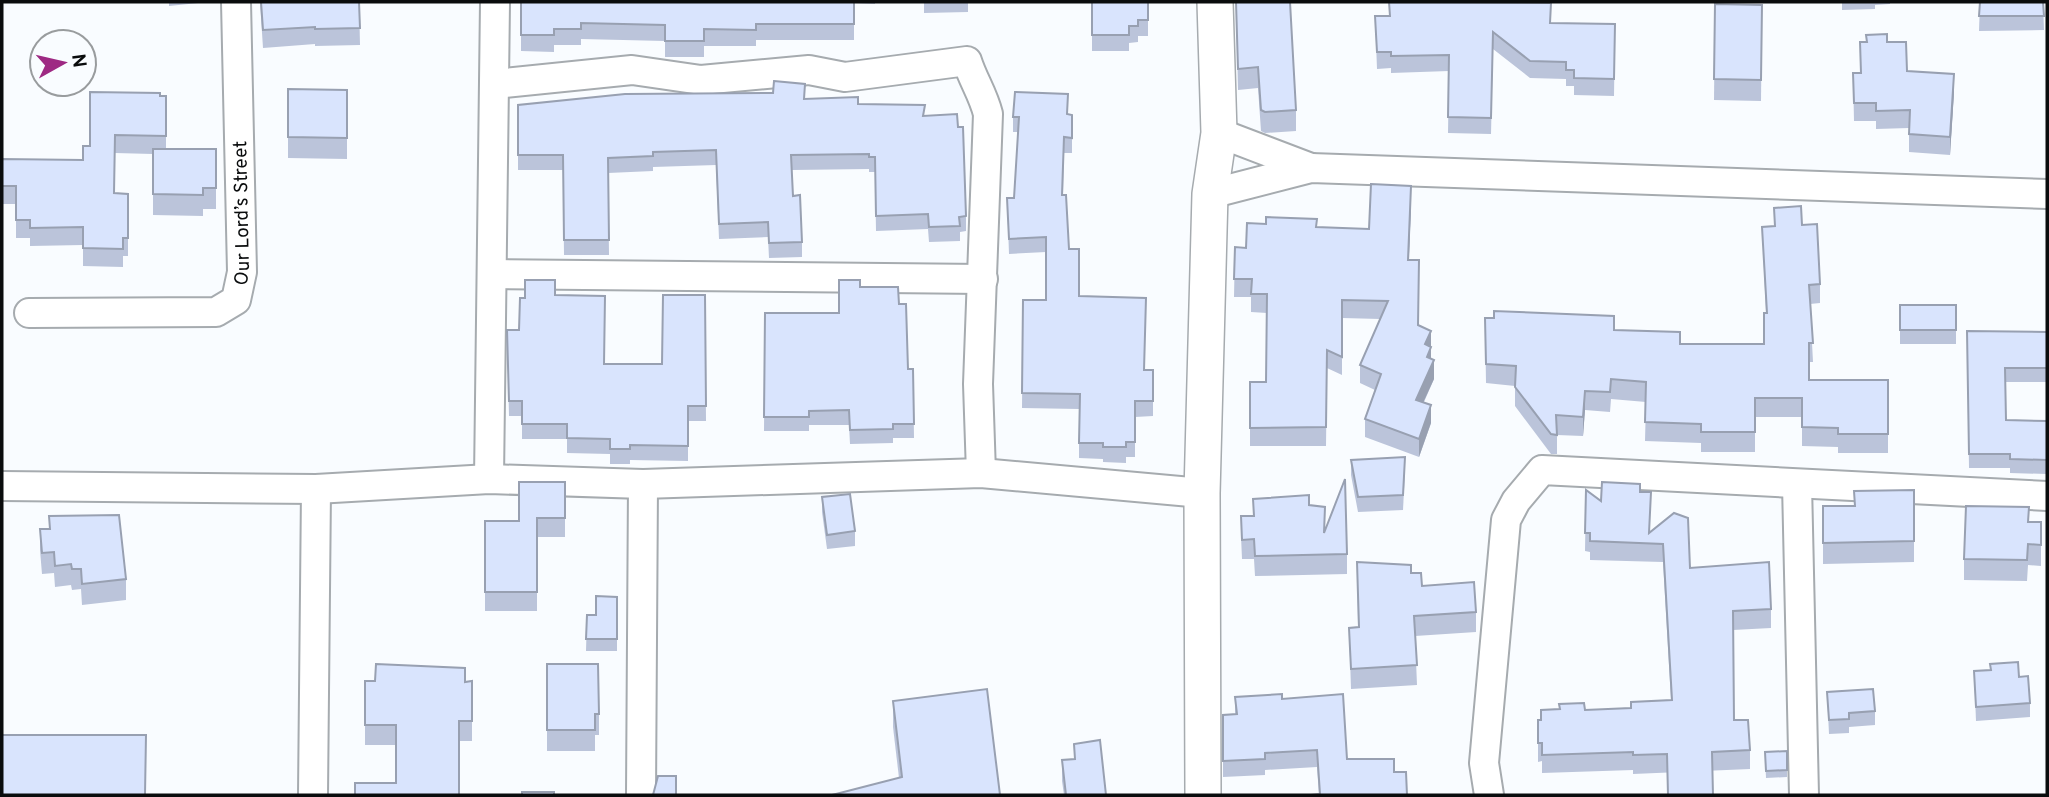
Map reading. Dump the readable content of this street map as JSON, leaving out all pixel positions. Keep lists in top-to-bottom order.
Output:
{
  "streets": {
    "street": ["Our Lord’s Street"]
  },
  "north": "right"
}
